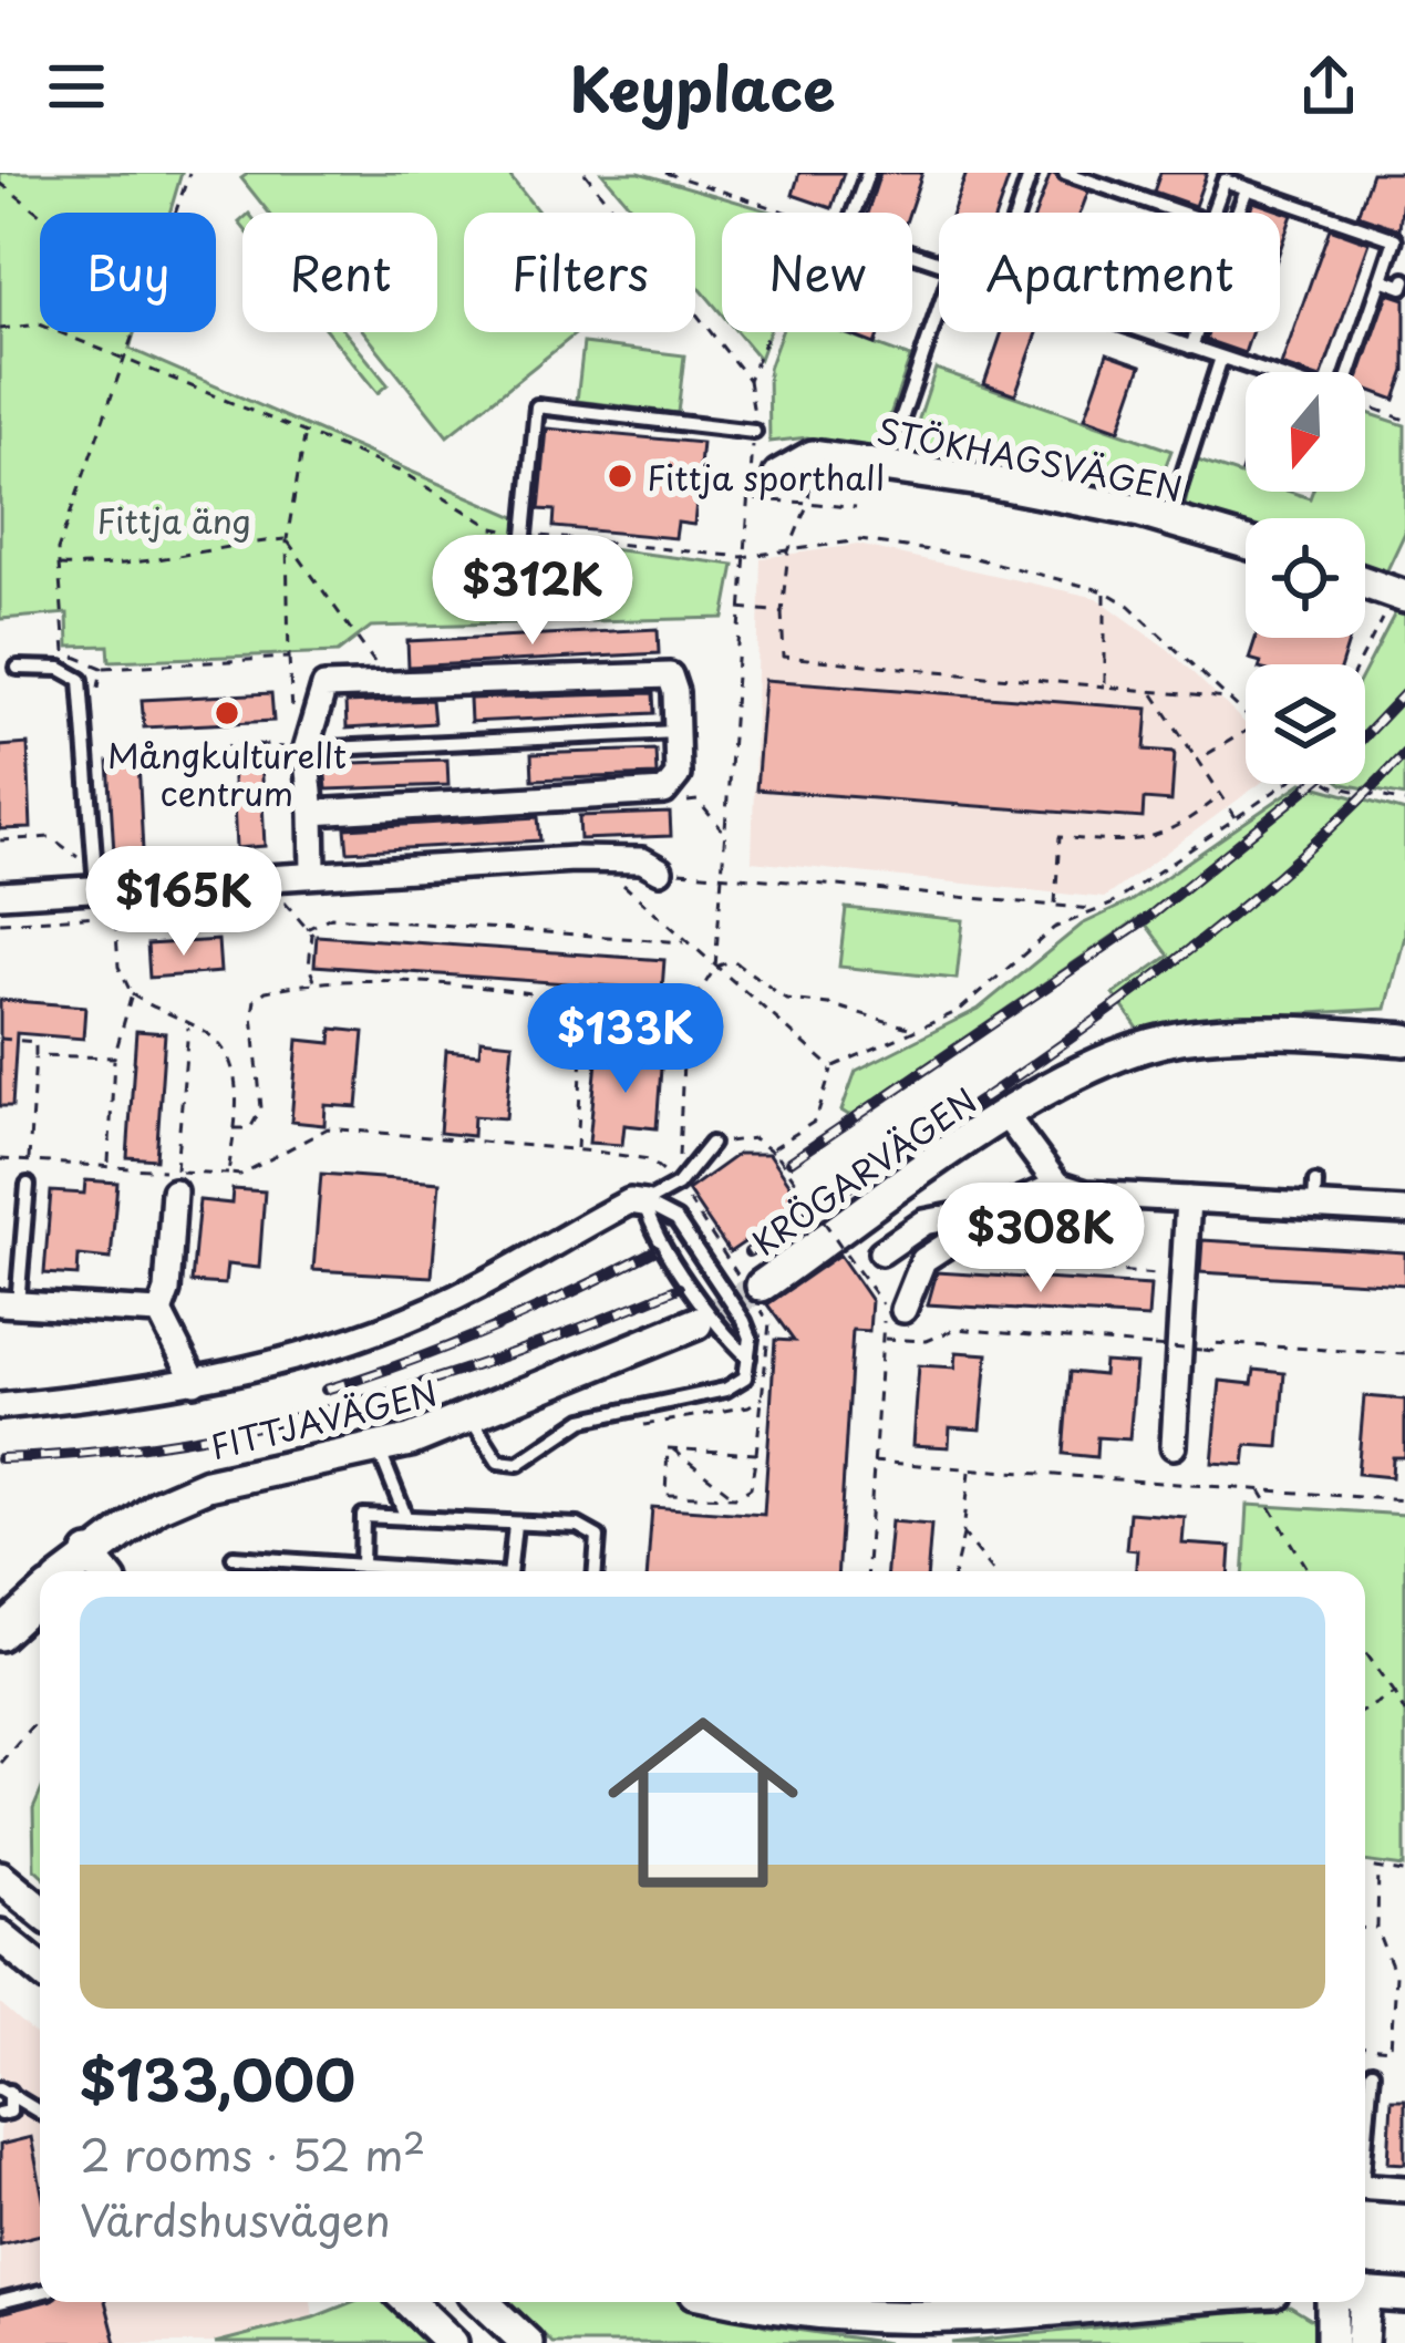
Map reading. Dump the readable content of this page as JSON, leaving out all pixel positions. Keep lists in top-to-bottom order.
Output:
{
  "streets": {
    "street": ["STÖKHAGSVÄGEN", "KRÖGARVÄGEN", "FITTJAVÄGEN"]
  },
  "parks": ["Fittja äng"],
  "places": ["Fittja sporthall", "Mångkulturellt centrum"],
  "north": "bottom",
  "page": {
    "header": "Keyplace",
    "chip": [
      "Buy",
      "Rent",
      "Filters",
      "New",
      "Apartment"
    ],
    "price": [
      "$312K",
      "$165K",
      "$133K",
      "$308K"
    ],
    "list": [
      {
        "name": "$133,000",
        "note": "2 rooms · 52 m² · Värdshusvägen"
      }
    ]
  }
}
